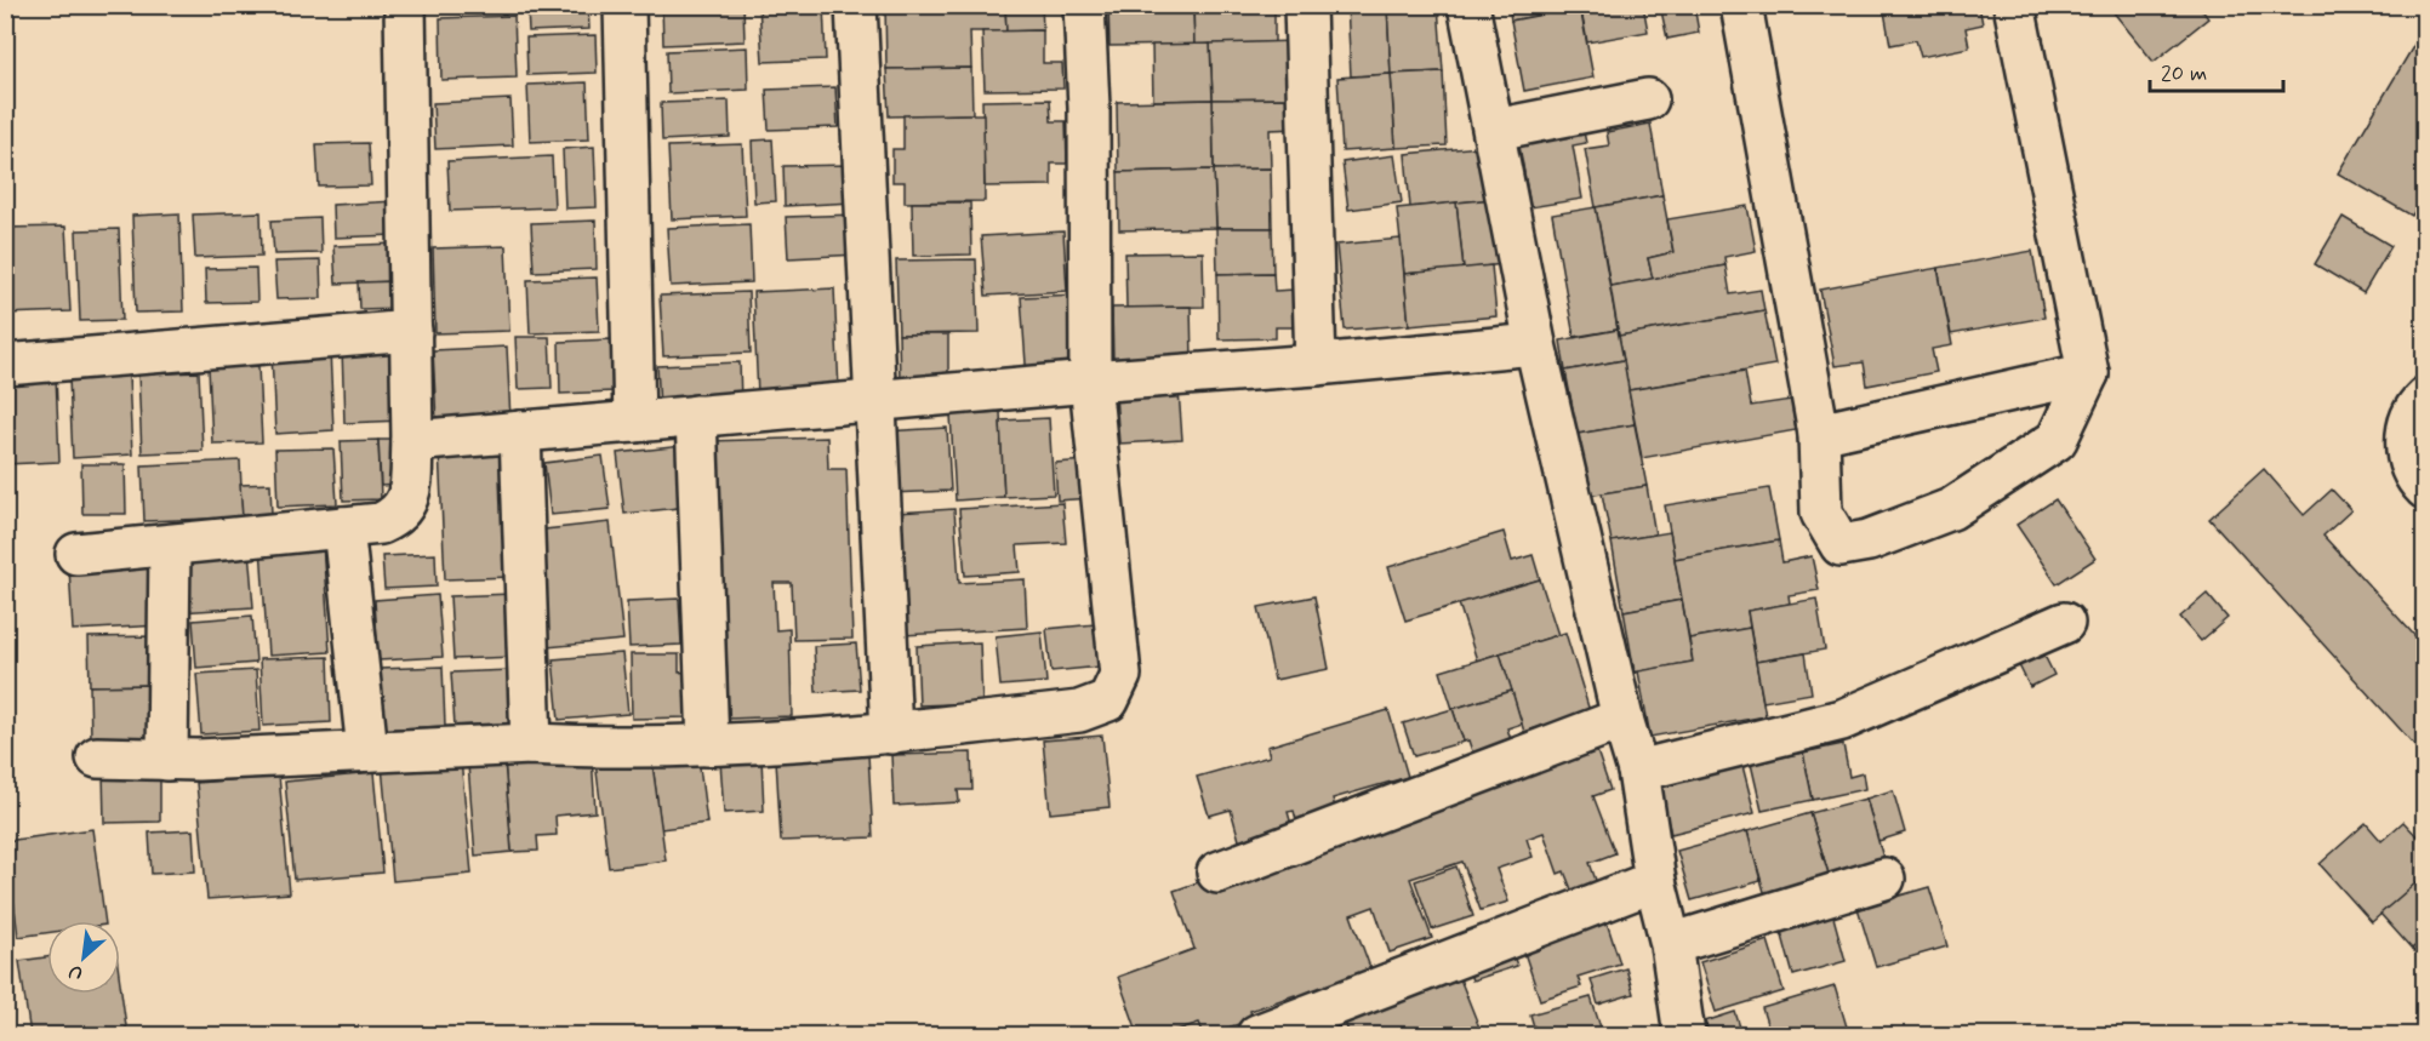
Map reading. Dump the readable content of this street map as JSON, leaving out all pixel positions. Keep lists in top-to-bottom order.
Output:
{
  "scale_bar": "20 m",
  "north": "bottom left"
}
